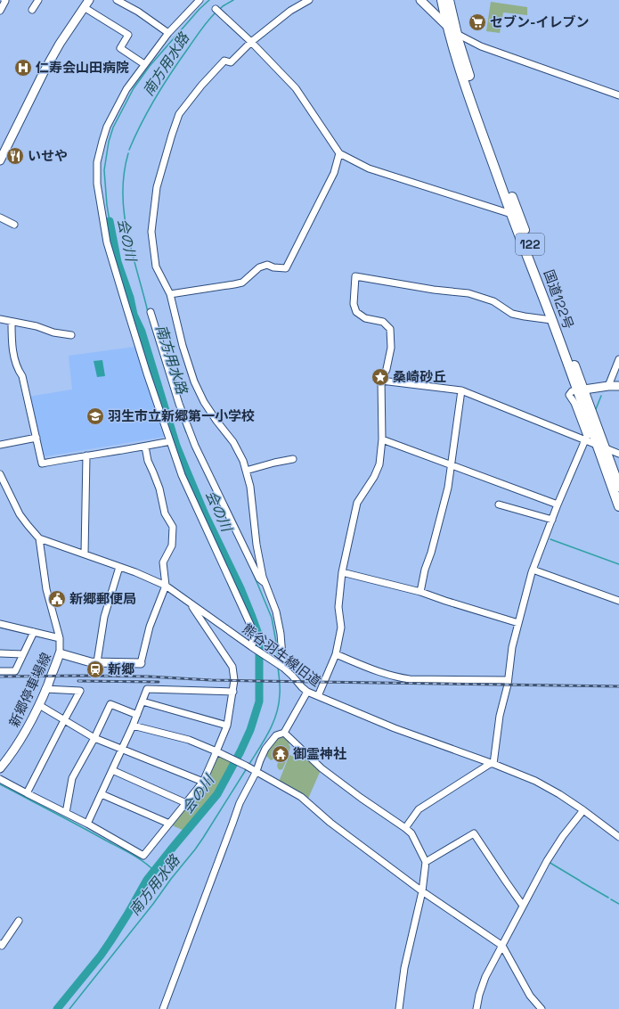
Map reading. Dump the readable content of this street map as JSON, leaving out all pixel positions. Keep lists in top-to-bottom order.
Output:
{
  "streets": {
    "highway": ["122", "国道122号"],
    "main road": ["新郷停車場線"],
    "street": ["熊谷羽生線旧道"]
  },
  "water": ["南方用水路", "会の川"],
  "places": {
    "supermarket": ["セブン-イレブン"],
    "hospital": ["仁寿会山田病院"],
    "restaurant": ["いせや"],
    "place": ["桑崎砂丘"],
    "school or university": ["羽生市立新郷第一小学校"],
    "public building": ["新郷郵便局"],
    "station": ["新郷"],
    "temple": ["御霊神社"]
  }
}
